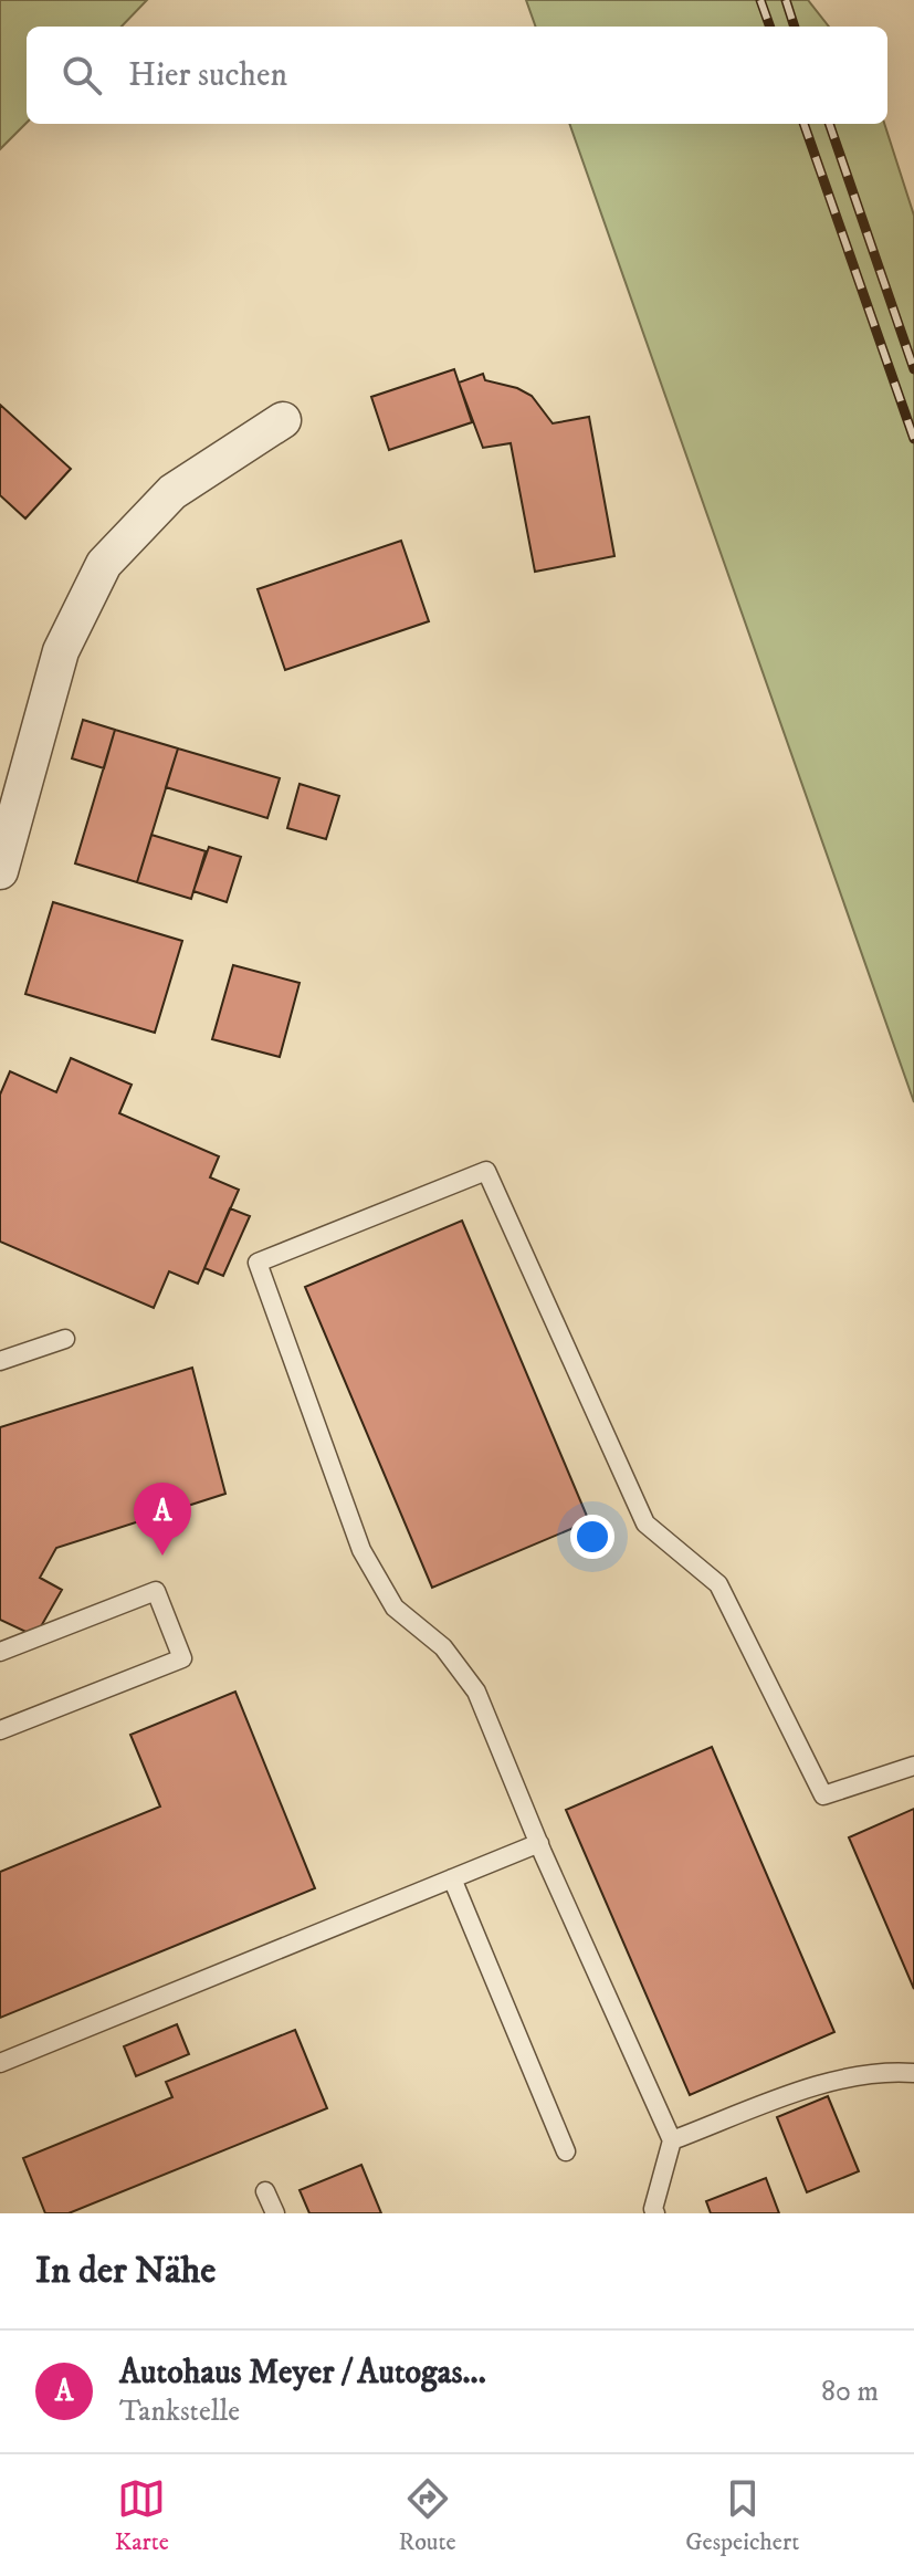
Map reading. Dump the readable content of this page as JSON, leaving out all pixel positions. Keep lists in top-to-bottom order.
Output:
{
  "page": {
    "search": "Hier suchen",
    "pins": "A",
    "heading": "In der Nähe",
    "list": [
      {
        "mark": "A",
        "name": "Autohaus Meyer / Autogas...",
        "note": "Tankstelle",
        "value": "80 m"
      }
    ],
    "nav": ["Karte", "Route", "Gespeichert"]
  }
}
